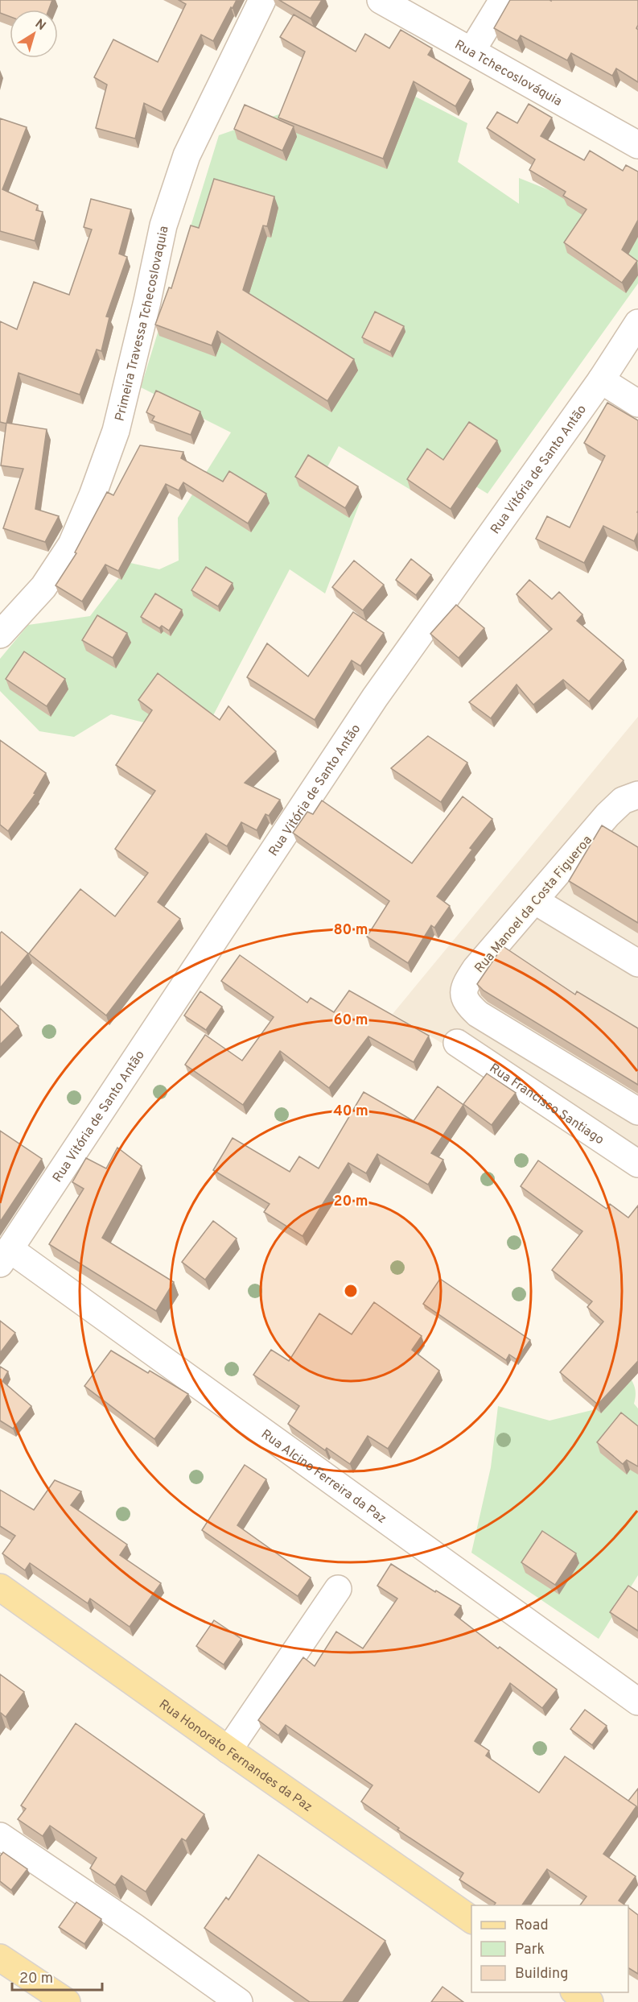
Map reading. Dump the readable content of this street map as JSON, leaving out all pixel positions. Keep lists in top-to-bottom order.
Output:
{
  "streets": {
    "main road": ["Rua Honorato Fernandes da Paz"],
    "street": [
      "Rua Tchecoslováquia",
      "Primeira Travessa Tchecoslovaquia",
      "Rua Vitória de Santo Antão",
      "Rua Manoel da Costa Figueroa",
      "Rua Francisco Santiago",
      "Rua Alcino Ferreira da Paz"
    ]
  },
  "crossings": [
    ["Rua Vitória de Santo Antão", "Rua Alcino Ferreira da Paz"]
  ],
  "legend": ["Road", "Park", "Building"],
  "scale_bar": "20 m",
  "north": "top right",
  "rings": [
    "80 m",
    "60 m",
    "40 m",
    "20 m"
  ]
}
